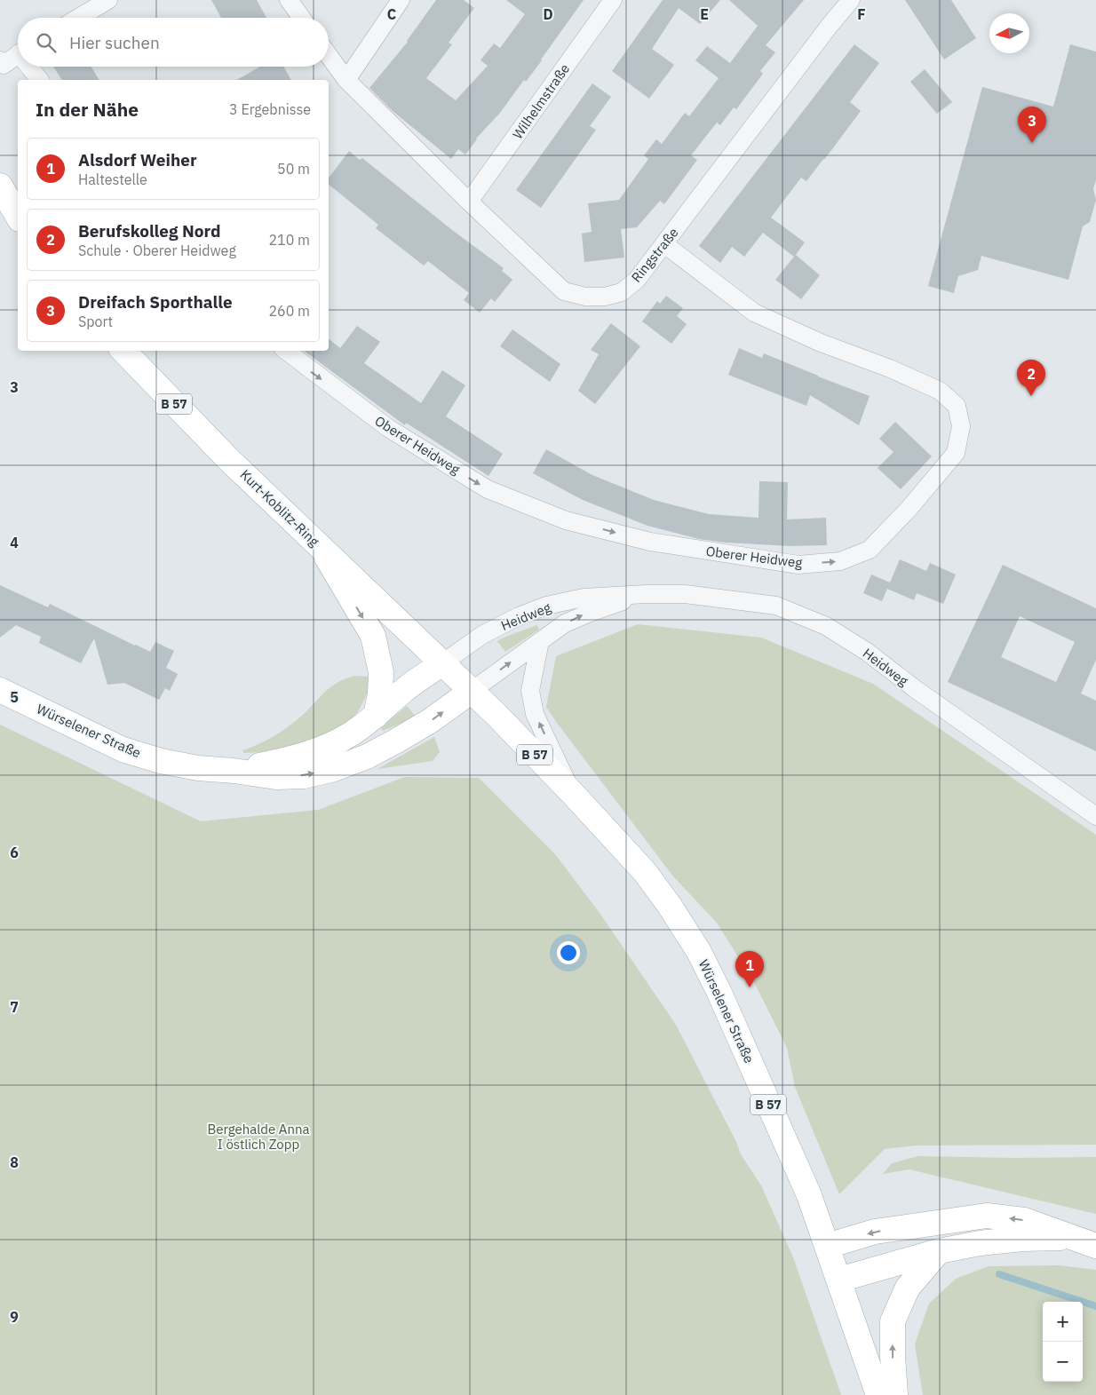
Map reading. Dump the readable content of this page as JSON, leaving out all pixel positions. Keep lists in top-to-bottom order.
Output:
{
  "streets": {
    "main road": ["B 57", "Kurt-Koblitz-Ring", "Würselener Straße"],
    "street": [
      "Wilhelmstraße",
      "Ringstraße",
      "Oberer Heidweg",
      "Heidweg"
    ]
  },
  "crossings": [
    ["Wilhelmstraße", "Ringstraße"],
    ["Ringstraße", "Oberer Heidweg"],
    ["Kurt-Koblitz-Ring", "Heidweg"],
    ["Kurt-Koblitz-Ring", "Würselener Straße"],
    ["Heidweg", "Würselener Straße"]
  ],
  "parks": ["Bergehalde Anna I östlich Zopp"],
  "north": "left",
  "page": {
    "search": "Hier suchen",
    "heading": ["In der Nähe", "3 Ergebnisse"],
    "pins": ["3", "2", "1"],
    "list": [
      {
        "mark": "1",
        "name": "Alsdorf Weiher",
        "note": "Haltestelle",
        "value": "50 m"
      },
      {
        "mark": "2",
        "name": "Berufskolleg Nord",
        "note": "Schule · Oberer Heidweg",
        "value": "210 m"
      },
      {
        "mark": "3",
        "name": "Dreifach Sporthalle",
        "note": "Sport",
        "value": "260 m"
      }
    ],
    "map_buttons": ["+", "−"]
  },
  "grid": {
    "columns": [
      "C",
      "D",
      "E",
      "F"
    ],
    "rows": [
      "3",
      "4",
      "5",
      "6",
      "7",
      "8",
      "9"
    ]
  }
}
